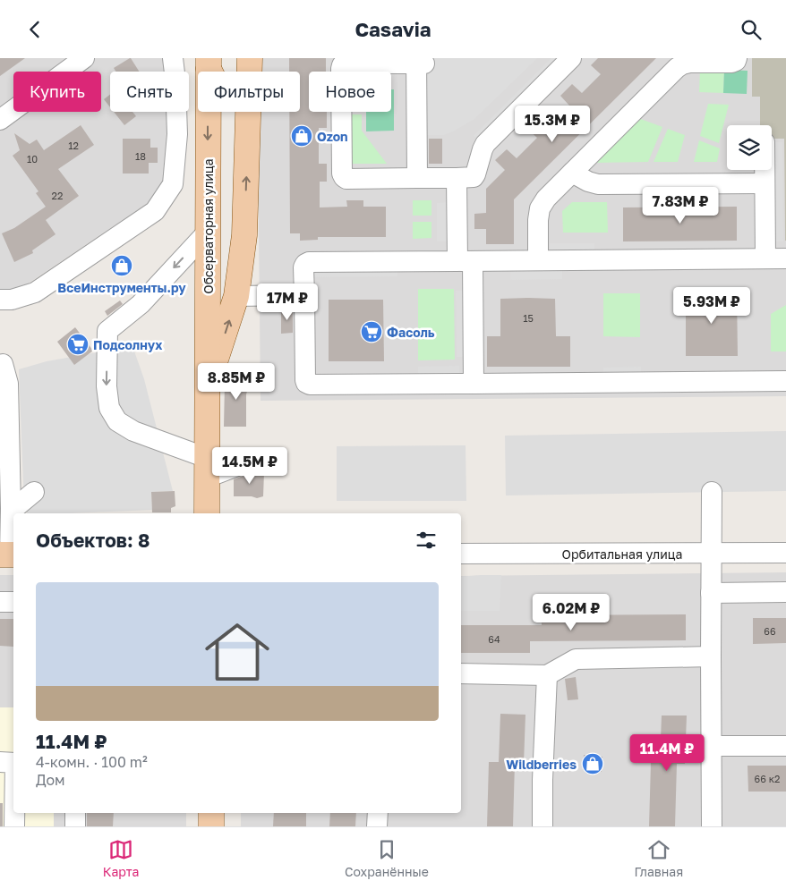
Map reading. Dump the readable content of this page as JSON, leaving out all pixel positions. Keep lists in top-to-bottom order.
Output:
{
  "streets": {
    "main road": ["Обсерваторная улица"],
    "street": ["Орбитальная улица"]
  },
  "places": {
    "shop": ["Ozon", "ВсеИнструменты.ру", "Wildberries"],
    "supermarket": ["Фасоль", "Подсолнух"]
  },
  "house_numbers": [
    "12",
    "18",
    "10",
    "22",
    "15",
    "66",
    "64",
    "66 к2"
  ],
  "page": {
    "header": "Casavia",
    "chip": [
      "Купить",
      "Снять",
      "Фильтры",
      "Новое"
    ],
    "price": [
      "15.3M ₽",
      "7.83M ₽",
      "17M ₽",
      "5.93M ₽",
      "8.85M ₽",
      "14.5M ₽",
      "6.02M ₽",
      "11.4M ₽"
    ],
    "heading": "Объектов: 8",
    "list": [
      {
        "name": "11.4M ₽",
        "note": "4-комн. · 100 m² · Дом"
      }
    ],
    "tabs": ["Карта", "Сохранённые", "Главная"]
  }
}
